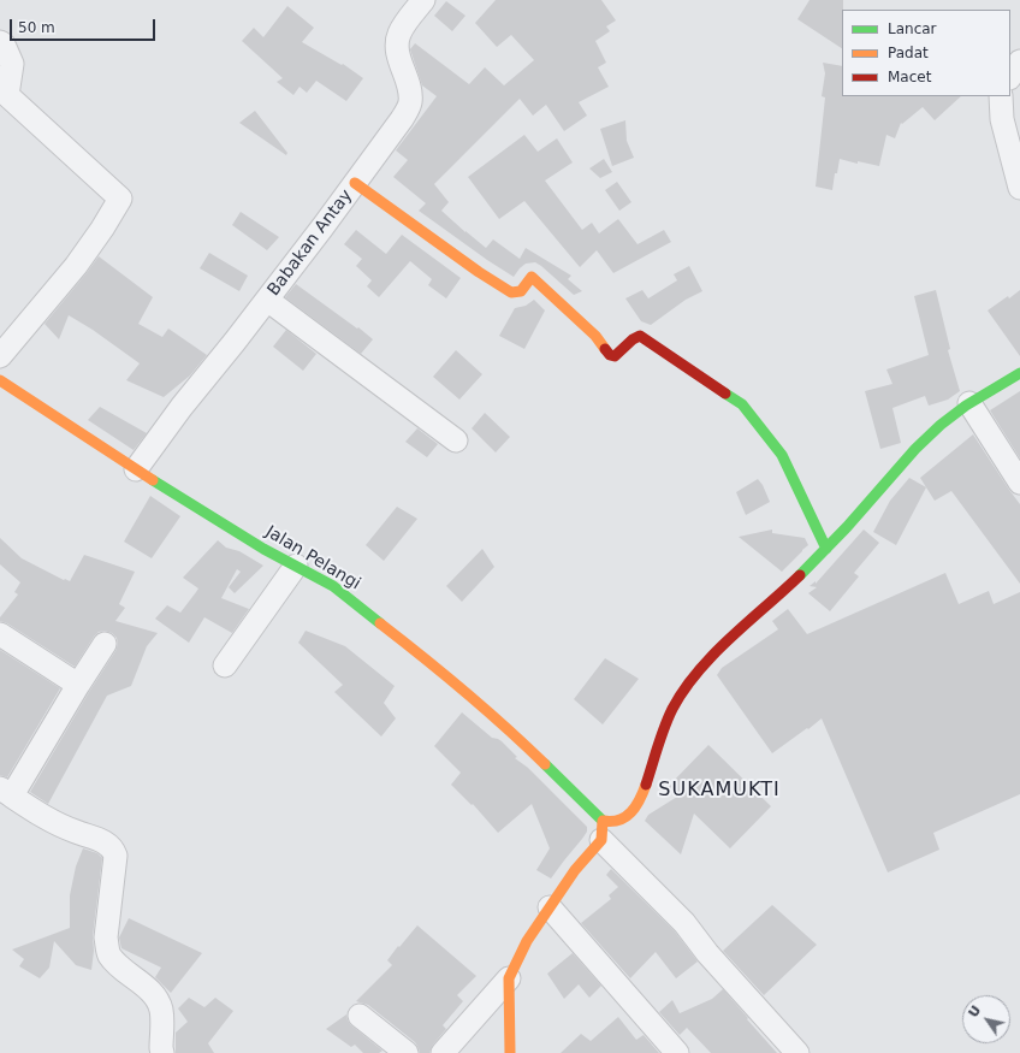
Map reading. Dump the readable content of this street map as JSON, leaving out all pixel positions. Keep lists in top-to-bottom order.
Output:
{
  "streets": {
    "street": ["Babakan Antay", "Jalan Pelangi"]
  },
  "crossings": [
    ["Babakan Antay", "Jalan Pelangi"]
  ],
  "districts": ["SUKAMUKTI"],
  "legend": ["Lancar", "Padat", "Macet"],
  "scale_bar": "50 m",
  "north": "top left"
}
